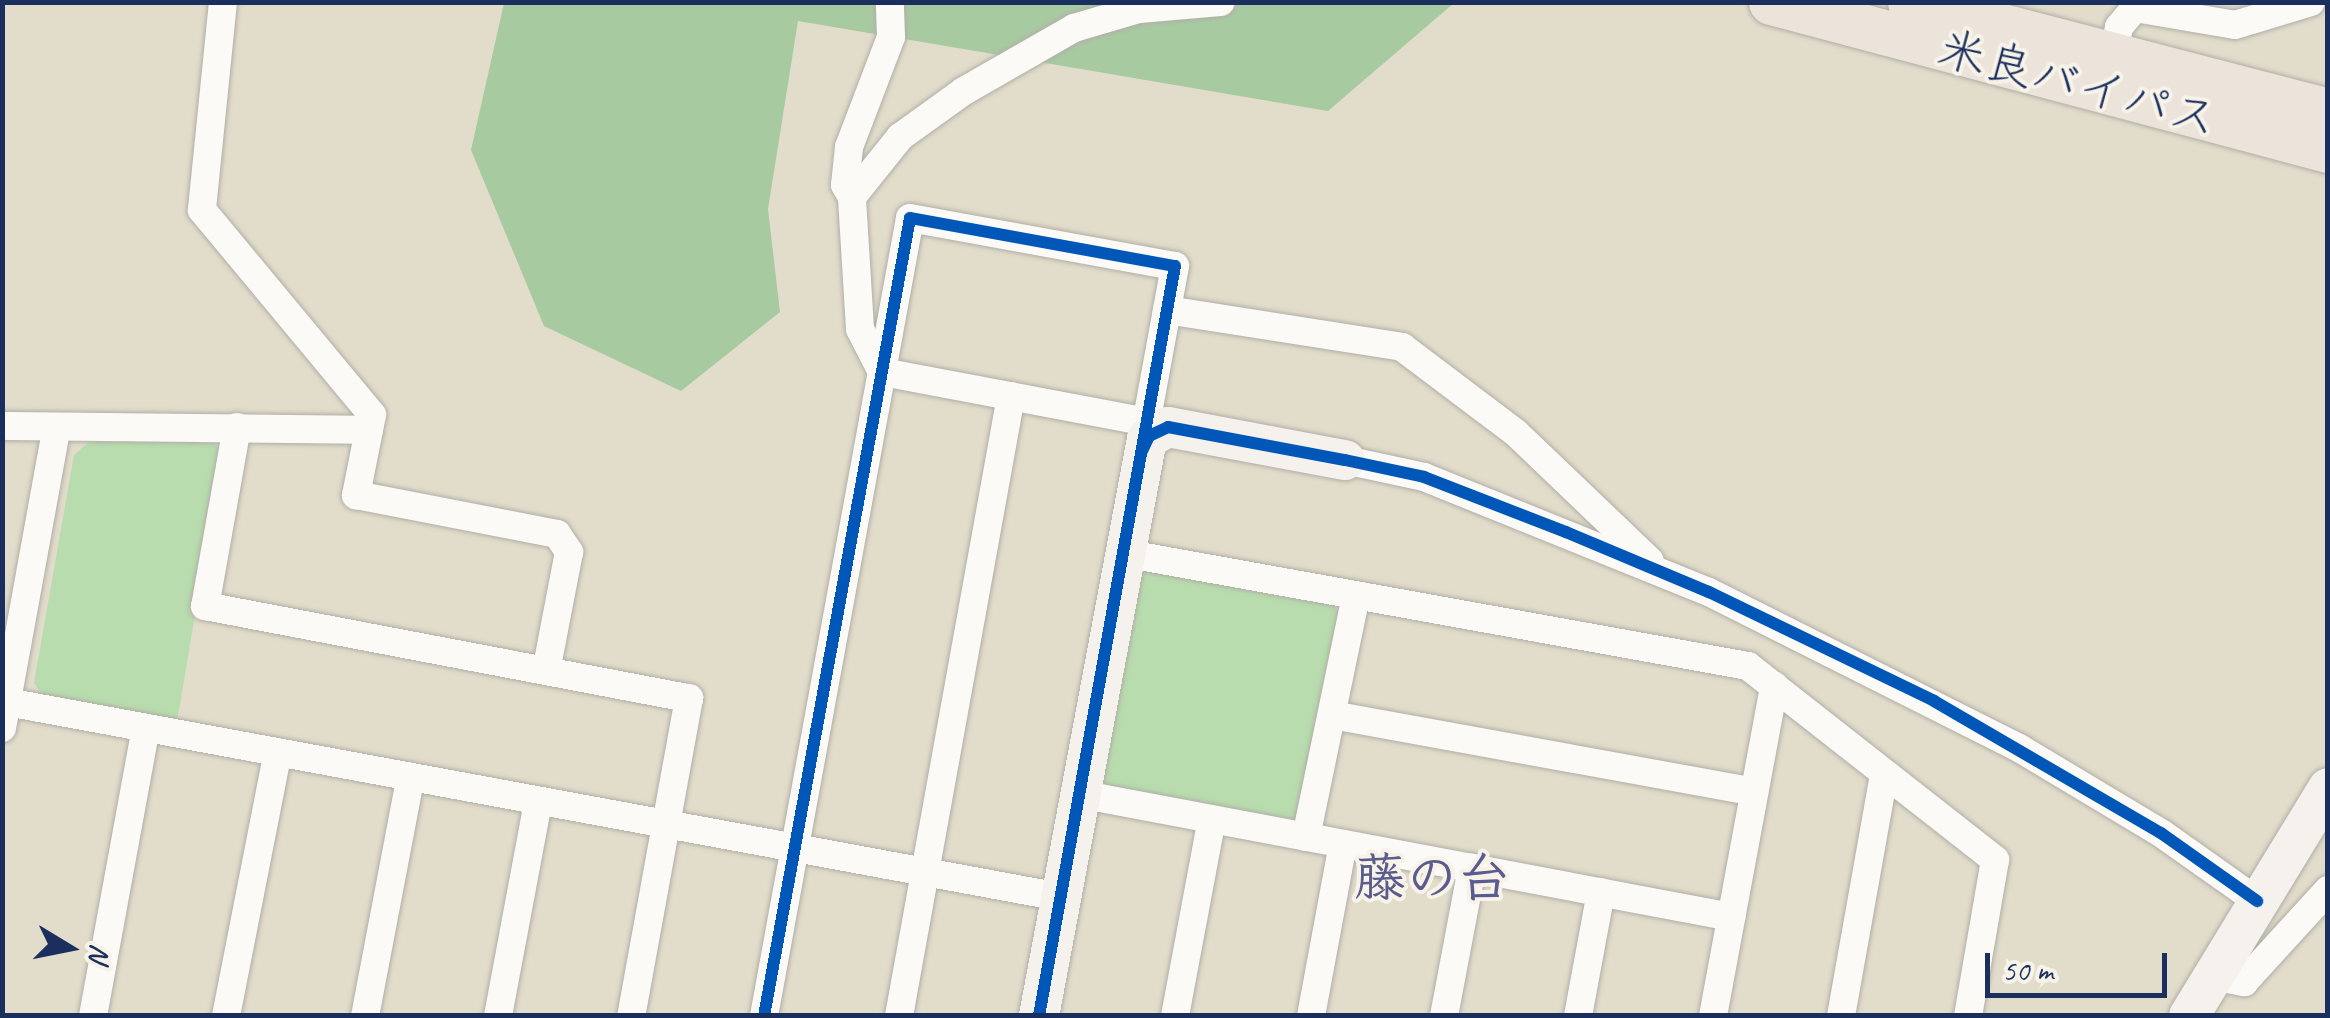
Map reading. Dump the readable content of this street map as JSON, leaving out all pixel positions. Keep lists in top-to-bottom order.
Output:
{
  "streets": {
    "main road": ["米良バイパス"]
  },
  "districts": ["藤の台"],
  "scale_bar": "50 m",
  "north": "right"
}
